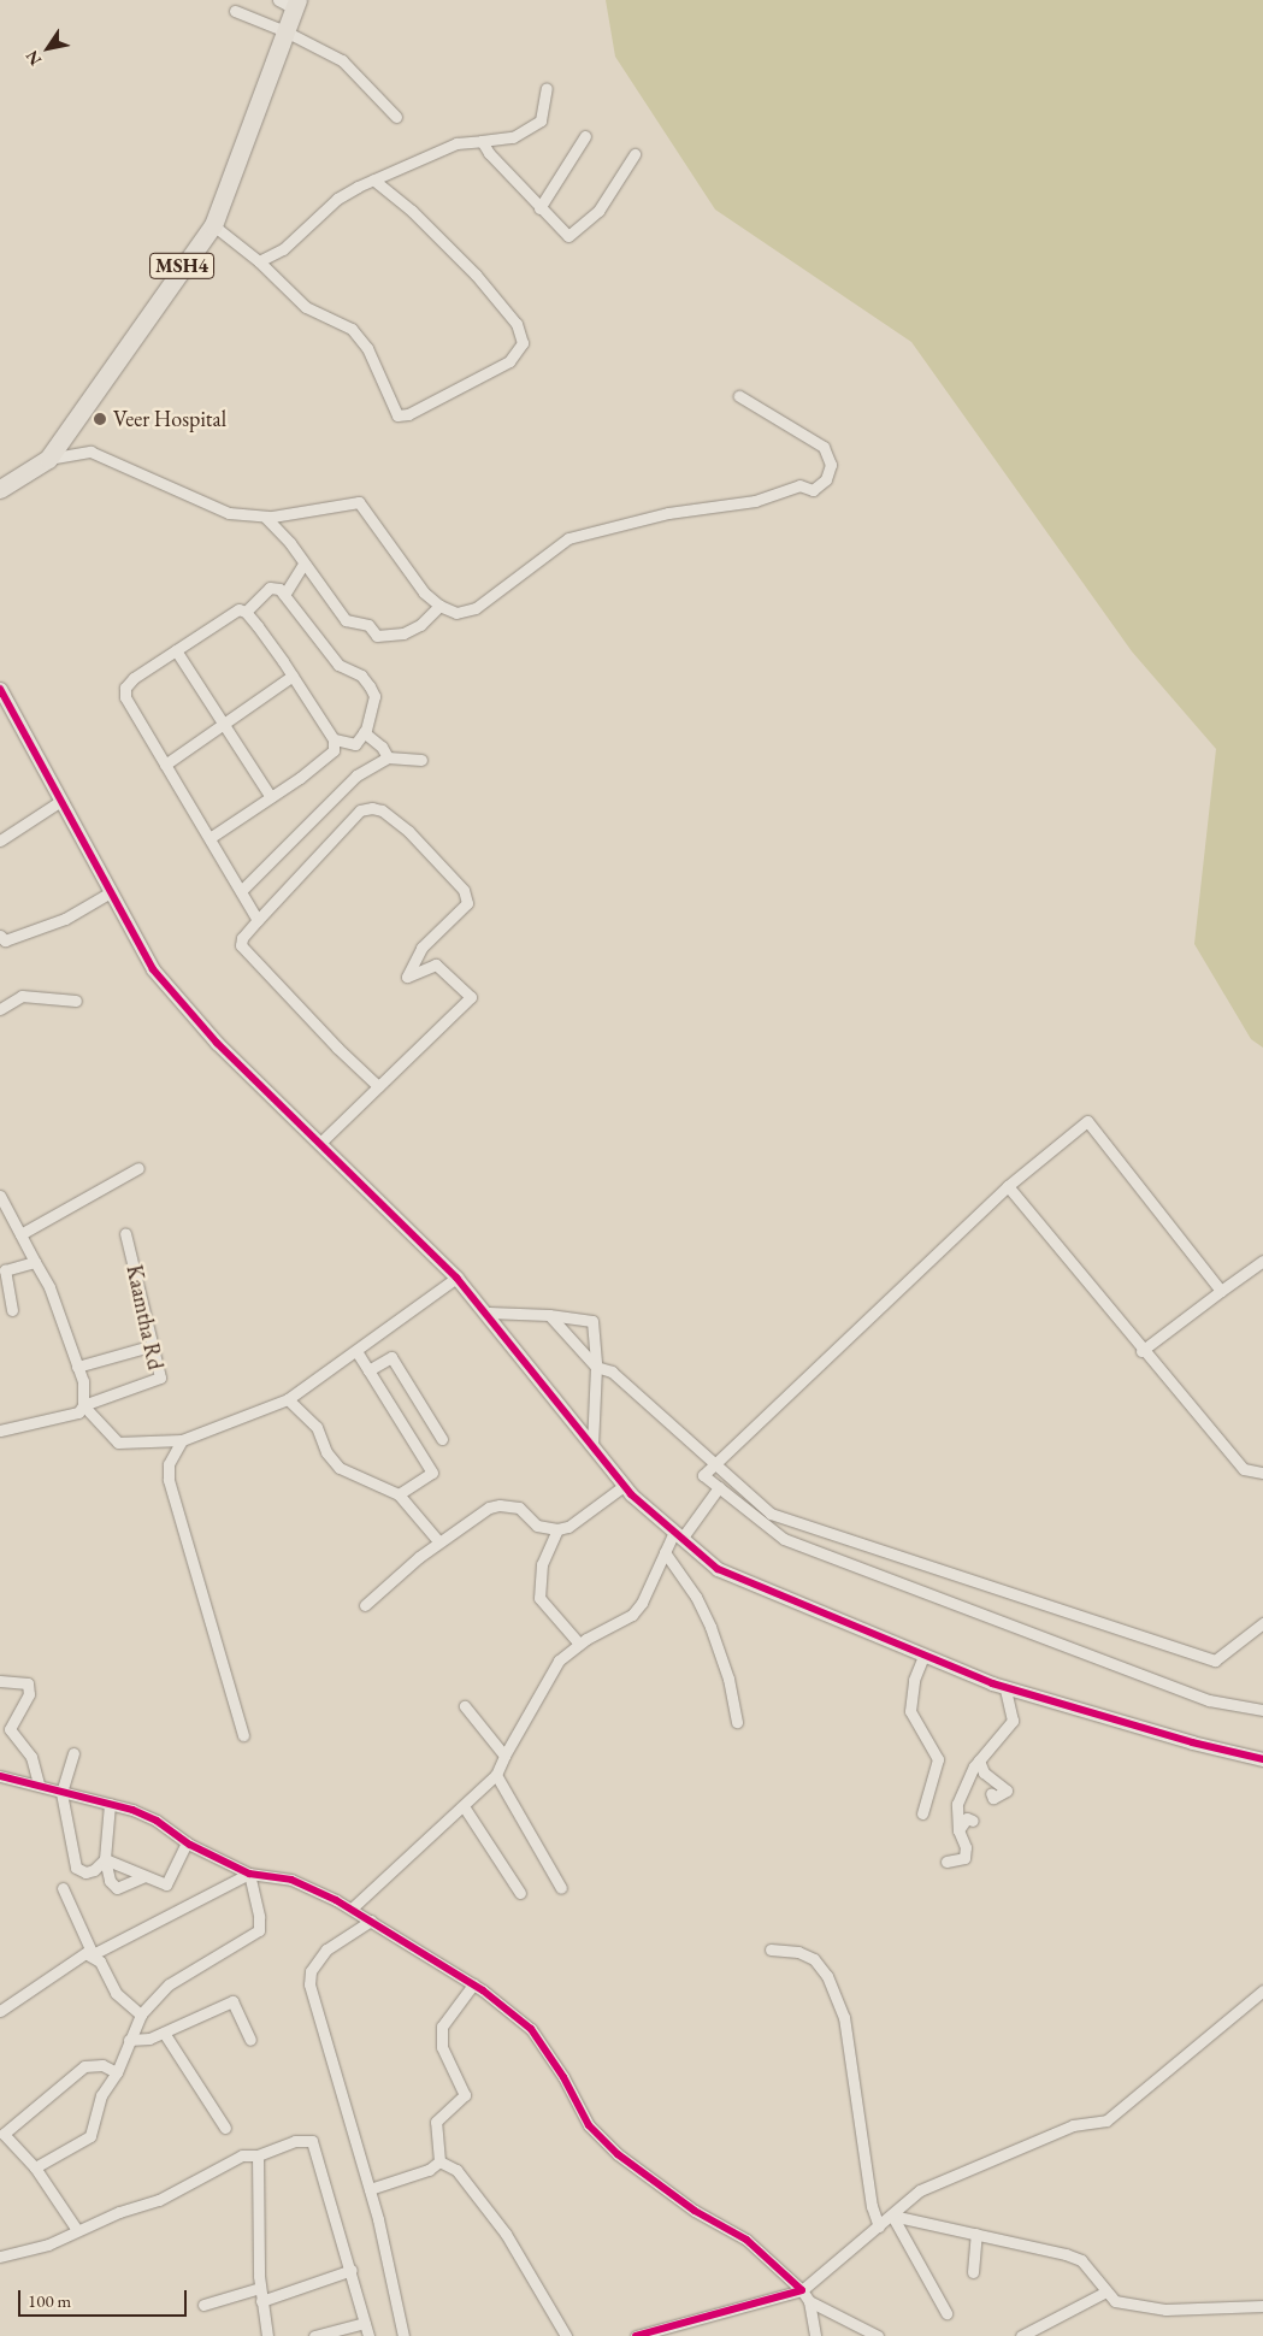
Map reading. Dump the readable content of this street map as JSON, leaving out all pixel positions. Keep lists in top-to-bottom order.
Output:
{
  "streets": {
    "main road": ["MSH4"],
    "street": ["Kaamtha Rd"]
  },
  "places": ["Veer Hospital"],
  "scale_bar": "100 m",
  "north": "bottom left"
}
